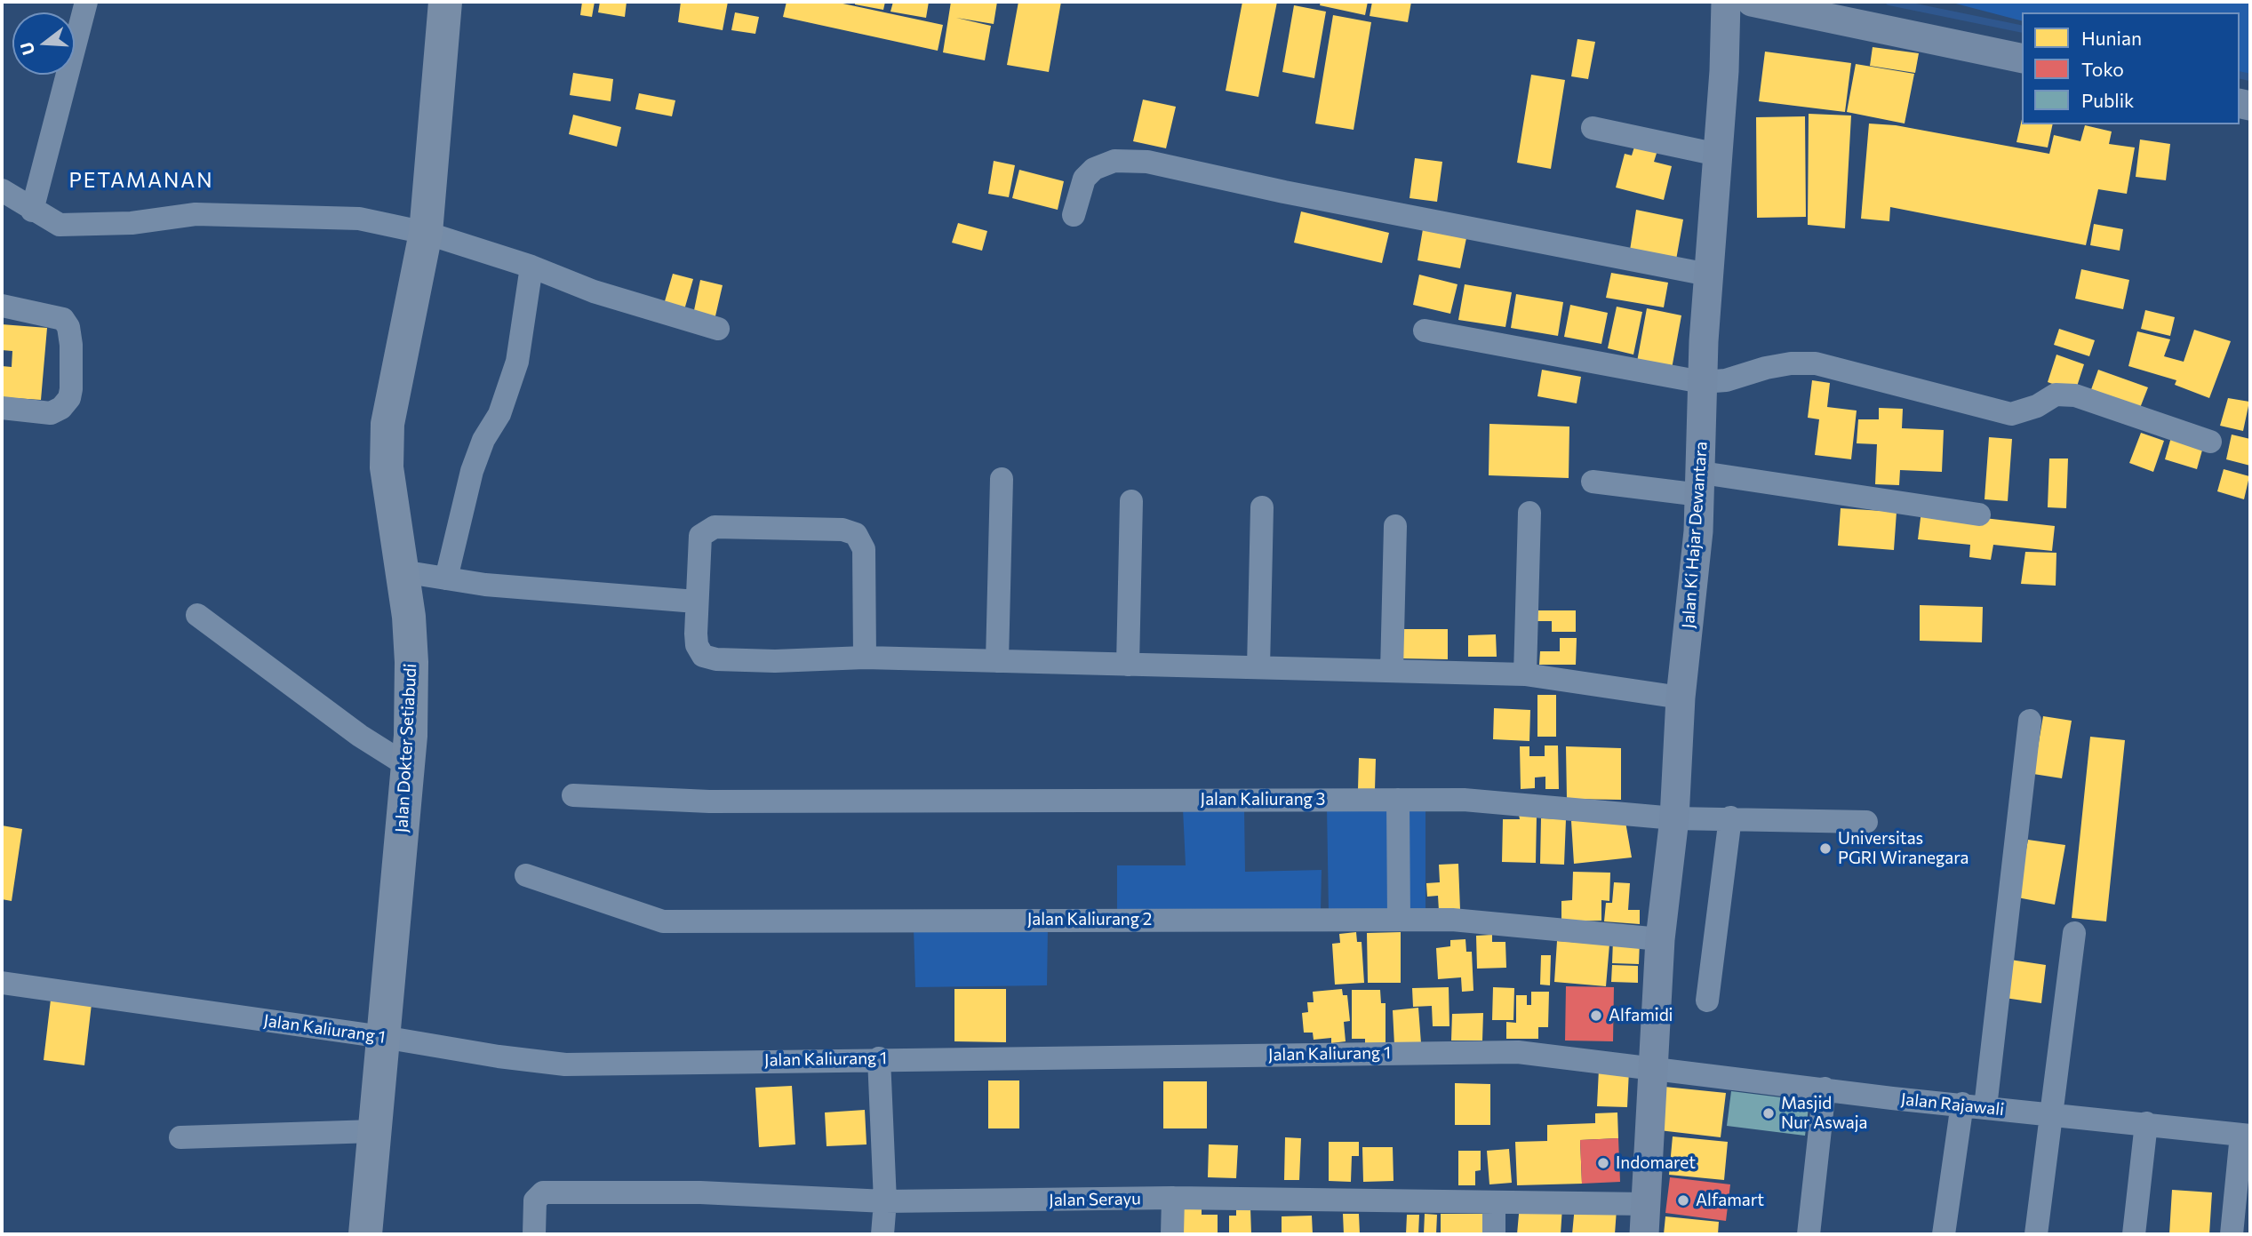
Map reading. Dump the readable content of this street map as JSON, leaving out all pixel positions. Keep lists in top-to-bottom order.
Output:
{
  "streets": {
    "highway": ["Jalan Dokter Setiabudi"],
    "main road": ["Jalan Ki Hajar Dewantara"],
    "street": [
      "Jalan Kaliurang 3",
      "Jalan Kaliurang 2",
      "Jalan Kaliurang 1",
      "Jalan Rajawali",
      "Jalan Serayu"
    ]
  },
  "crossings": [
    ["Jalan Ki Hajar Dewantara", "Jalan Kaliurang 3"],
    ["Jalan Ki Hajar Dewantara", "Jalan Kaliurang 2"],
    ["Jalan Ki Hajar Dewantara", "Jalan Kaliurang 1"],
    ["Jalan Ki Hajar Dewantara", "Jalan Rajawali"],
    ["Jalan Ki Hajar Dewantara", "Jalan Serayu"],
    ["Jalan Dokter Setiabudi", "Jalan Kaliurang 1"],
    ["Jalan Kaliurang 1", "Jalan Rajawali"]
  ],
  "districts": ["PETAMANAN"],
  "places": [
    "Universitas PGRI Wiranegara",
    "Alfamidi",
    "Masjid Nur Aswaja",
    "Indomaret",
    "Alfamart"
  ],
  "legend": ["Hunian", "Toko", "Publik"],
  "north": "left"
}
